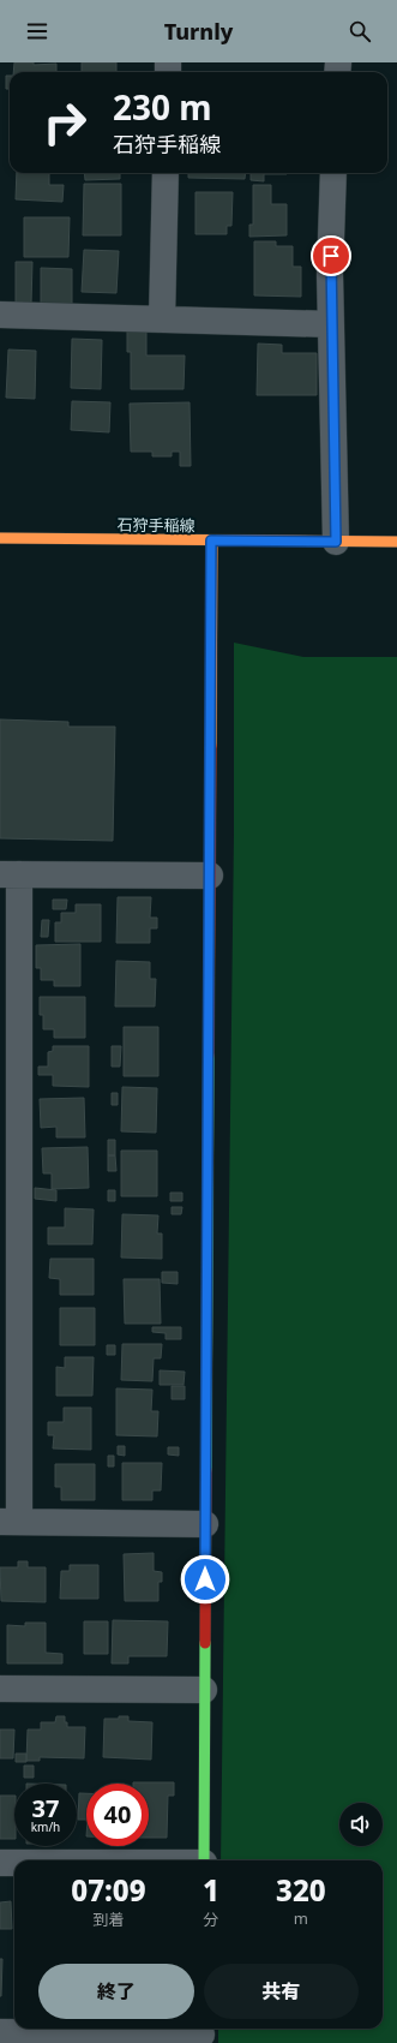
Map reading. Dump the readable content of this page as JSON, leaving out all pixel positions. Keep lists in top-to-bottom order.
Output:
{
  "streets": {
    "street": ["石狩手稲線"]
  },
  "page": {
    "header": "Turnly",
    "turn": ["230 m", "石狩手稲線"],
    "speed": "37 km/h",
    "limit": "40",
    "eta": [
      "07:09",
      "到着",
      "1",
      "分",
      "320",
      "m"
    ],
    "buttons": ["終了", "共有"]
  }
}
